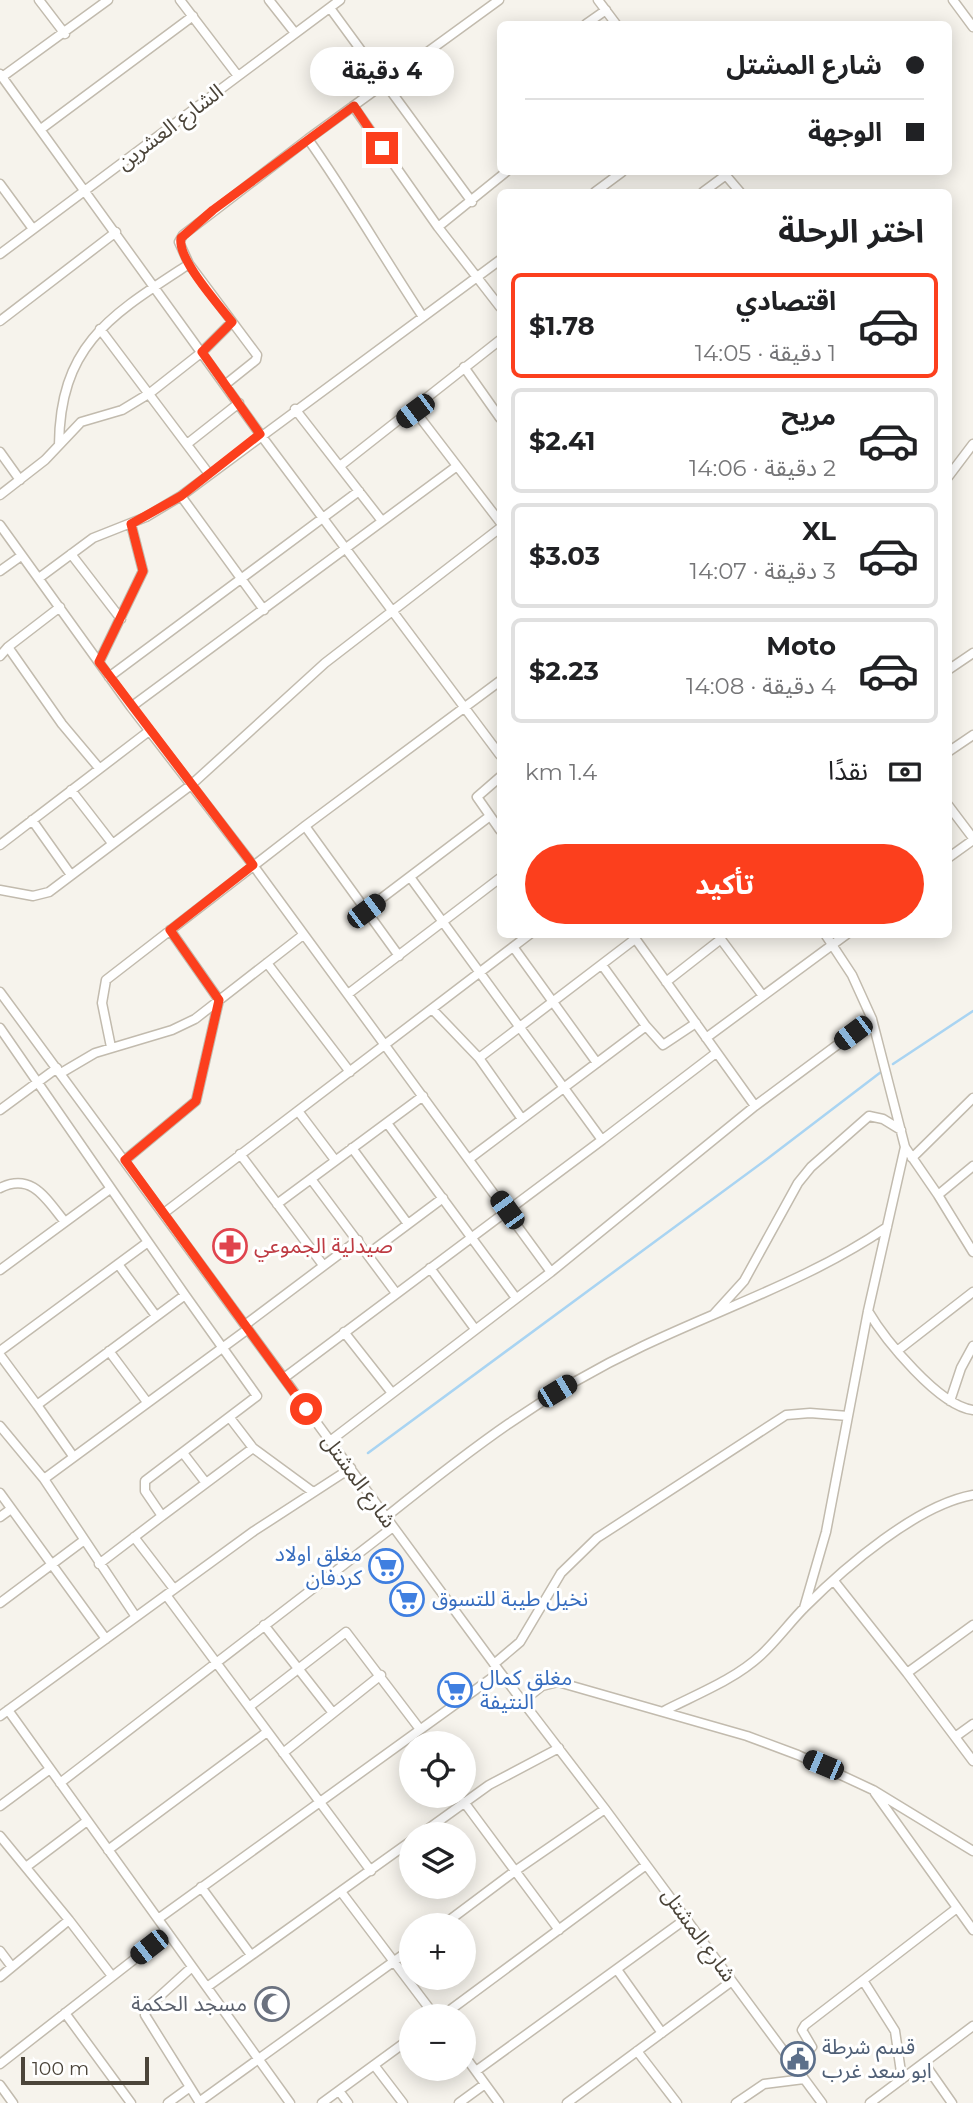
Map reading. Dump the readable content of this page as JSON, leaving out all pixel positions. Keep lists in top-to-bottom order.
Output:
{
  "streets": {
    "street": ["الشارع العشرين", "شارع المشتل"]
  },
  "places": {
    "pharmacy": ["صيدلية الجموعي"],
    "supermarket": ["مغلق اولاد كردفان", "نخيل طيبة للتسوق", "مغلق كمال النتيفة"],
    "mosque": ["مسجد الحكمة"],
    "public building": ["قسم شرطة ابو سعد غرب"]
  },
  "scale_bar": "100 m",
  "page": {
    "banner": ["شارع المشتل", "الوجهة"],
    "bubble": "4 دقيقة",
    "heading": "اختر الرحلة",
    "list": [
      {
        "name": "اقتصادي",
        "note": "1 دقيقة · 14:05",
        "value": "$1.78"
      },
      {
        "name": "مريح",
        "note": "2 دقيقة · 14:06",
        "value": "$2.41"
      },
      {
        "name": "XL",
        "note": "3 دقيقة · 14:07",
        "value": "$3.03"
      },
      {
        "name": "Moto",
        "note": "4 دقيقة · 14:08",
        "value": "$2.23"
      }
    ],
    "pay": ["نقدًا", "1.4 km"],
    "buttons": "تأكيد",
    "map_buttons": ["+", "−"],
    "scale": "100 m"
  }
}
